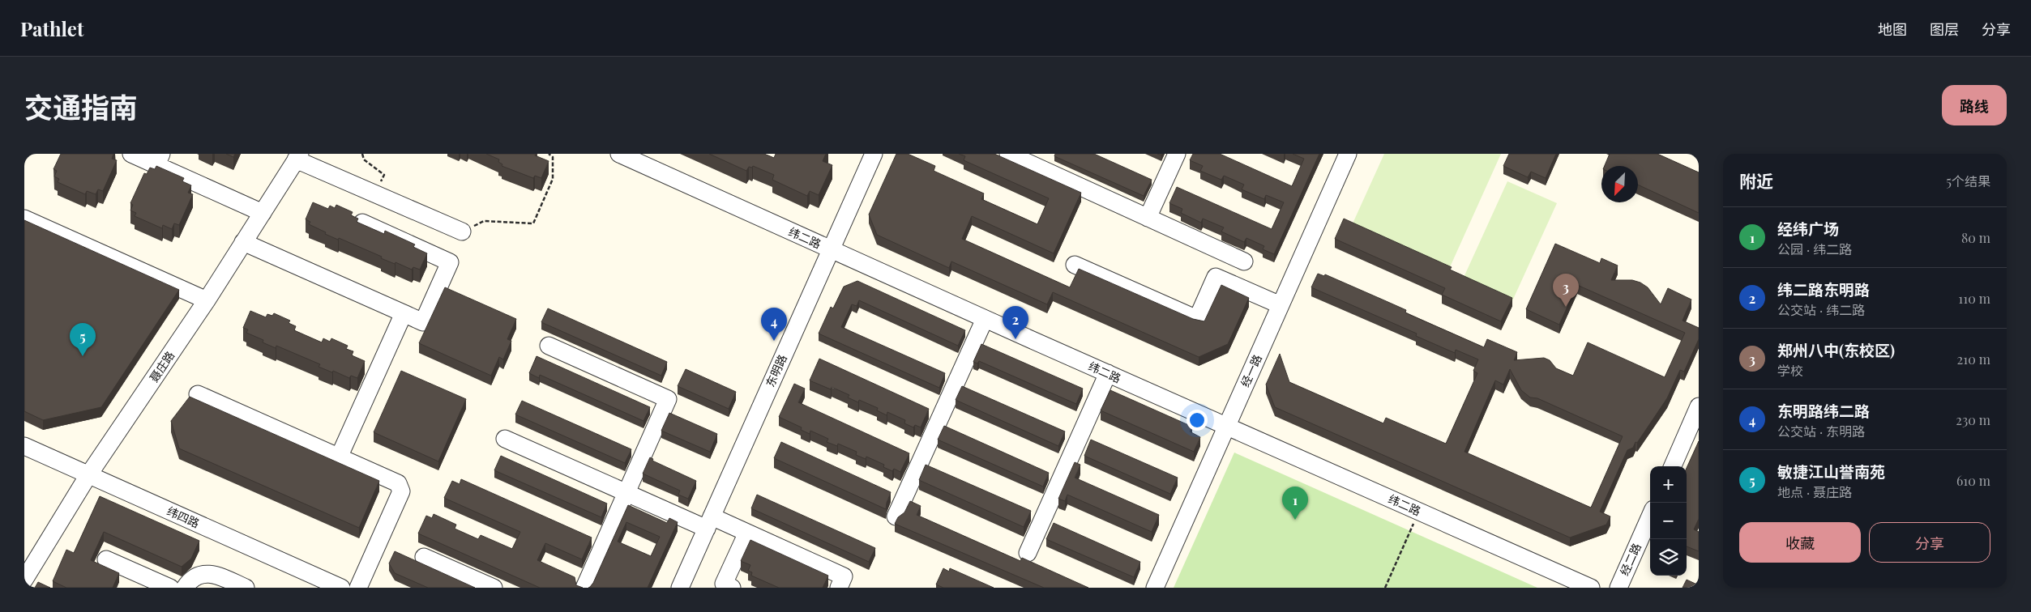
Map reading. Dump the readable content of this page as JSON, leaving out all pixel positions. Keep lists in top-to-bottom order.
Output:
{
  "streets": {
    "street": [
      "纬二路",
      "聂庄路",
      "东明路",
      "经一路",
      "纬四路",
      "经二路"
    ]
  },
  "crossings": [
    ["纬二路", "东明路"],
    ["纬二路", "经一路"],
    ["聂庄路", "纬四路"]
  ],
  "north": "bottom left",
  "page": {
    "header": "Pathlet",
    "nav": ["地图", "图层", "分享"],
    "title": "交通指南",
    "buttons": [
      "路线",
      ["收藏", "分享"]
    ],
    "heading": ["附近", "5个结果"],
    "list": [
      {
        "mark": "1",
        "name": "经纬广场",
        "note": "公园 · 纬二路",
        "value": "80 m"
      },
      {
        "mark": "2",
        "name": "纬二路东明路",
        "note": "公交站 · 纬二路",
        "value": "110 m"
      },
      {
        "mark": "3",
        "name": "郑州八中(东校区)",
        "note": "学校",
        "value": "210 m"
      },
      {
        "mark": "4",
        "name": "东明路纬二路",
        "note": "公交站 · 东明路",
        "value": "230 m"
      },
      {
        "mark": "5",
        "name": "敏捷江山誉南苑",
        "note": "地点 · 聂庄路",
        "value": "610 m"
      }
    ],
    "pins": [
      "3",
      "2",
      "4",
      "5",
      "1"
    ],
    "map_buttons": ["+", "−"]
  }
}
